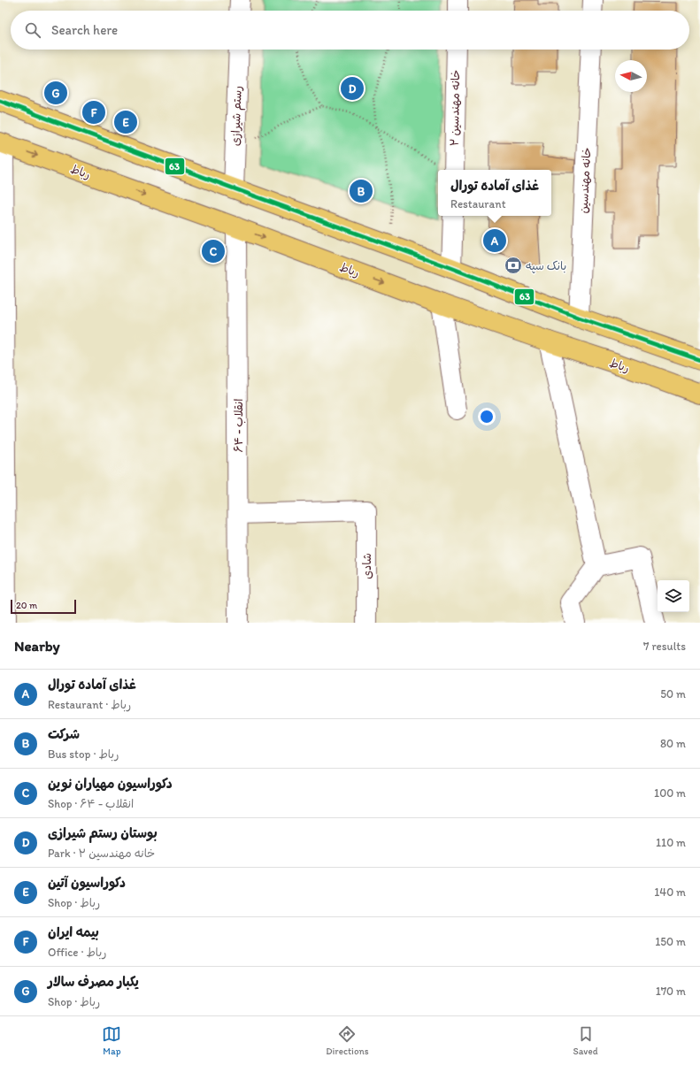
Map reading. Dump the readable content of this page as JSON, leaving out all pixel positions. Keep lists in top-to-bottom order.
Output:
{
  "streets": {
    "main road": ["رباط"],
    "street": [
      "خانه مهندسین ۲",
      "رستم شیرازی",
      "خانه مهندسین",
      "انقلاب - ۶۴",
      "شادی"
    ]
  },
  "crossings": [
    ["رباط", "انقلاب - ۶۴"],
    ["انقلاب - ۶۴", "شادی"]
  ],
  "places": {
    "bank": ["بانک سپه"]
  },
  "lines": ["transit line 63"],
  "scale_bar": "20 m",
  "north": "left",
  "page": {
    "search": "Search here",
    "pins": [
      "D",
      "G",
      "F",
      "E",
      "B",
      "A",
      "C"
    ],
    "popup": ["غذای آماده تورال", "Restaurant"],
    "scale": "20 m",
    "heading": ["Nearby", "7 results"],
    "list": [
      {
        "mark": "A",
        "name": "غذای آماده تورال",
        "note": "Restaurant · رباط",
        "value": "50 m"
      },
      {
        "mark": "B",
        "name": "شرکت",
        "note": "Bus stop · رباط",
        "value": "80 m"
      },
      {
        "mark": "C",
        "name": "دکوراسیون مهیاران نوین",
        "note": "Shop · انقلاب - ۶۴",
        "value": "100 m"
      },
      {
        "mark": "D",
        "name": "بوستان رستم شیرازی",
        "note": "Park · خانه مهندسین ۲",
        "value": "110 m"
      },
      {
        "mark": "E",
        "name": "دکوراسیون آتین",
        "note": "Shop · رباط",
        "value": "140 m"
      },
      {
        "mark": "F",
        "name": "بیمه ایران",
        "note": "Office · رباط",
        "value": "150 m"
      },
      {
        "mark": "G",
        "name": "یکبار مصرف سالار",
        "note": "Shop · رباط",
        "value": "170 m"
      }
    ],
    "nav": ["Map", "Directions", "Saved"]
  }
}
